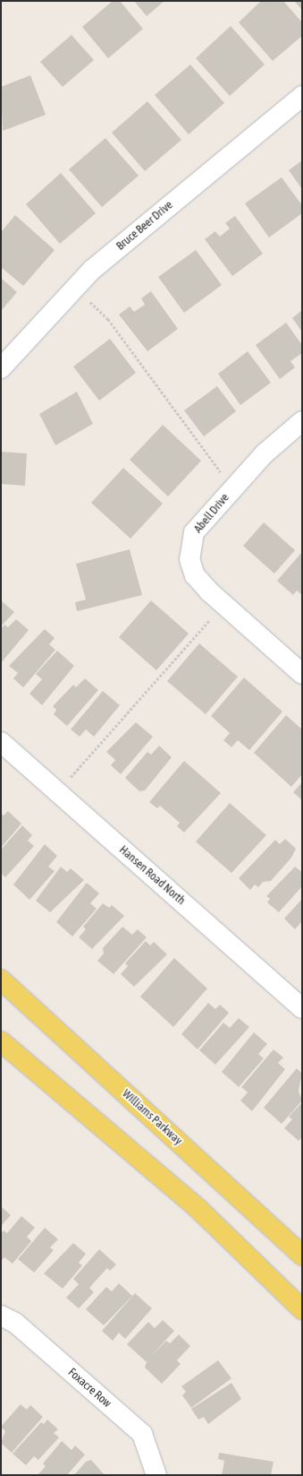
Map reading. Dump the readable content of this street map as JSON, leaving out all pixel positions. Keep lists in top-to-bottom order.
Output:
{
  "streets": {
    "main road": ["Williams Parkway"],
    "street": [
      "Bruce Beer Drive",
      "Abell Drive",
      "Hansen Road North",
      "Foxacre Row"
    ]
  }
}
